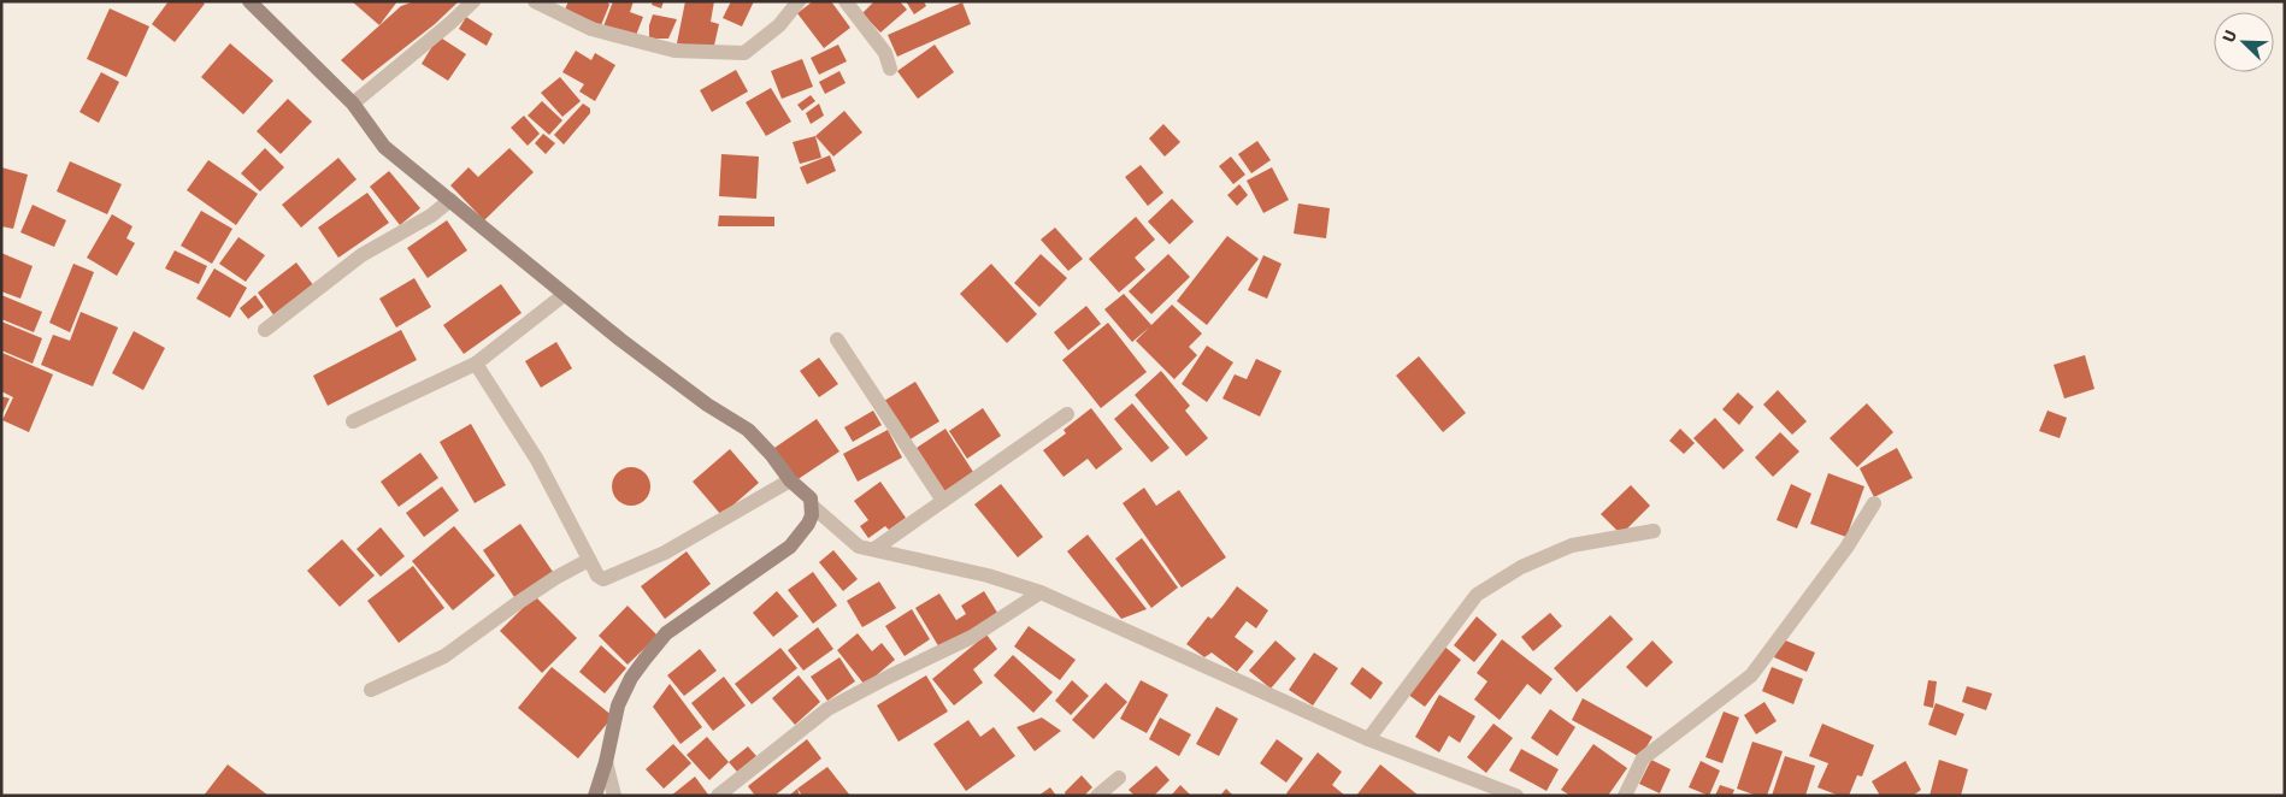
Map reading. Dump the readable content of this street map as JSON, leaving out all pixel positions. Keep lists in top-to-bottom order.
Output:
{
  "north": "top left"
}
